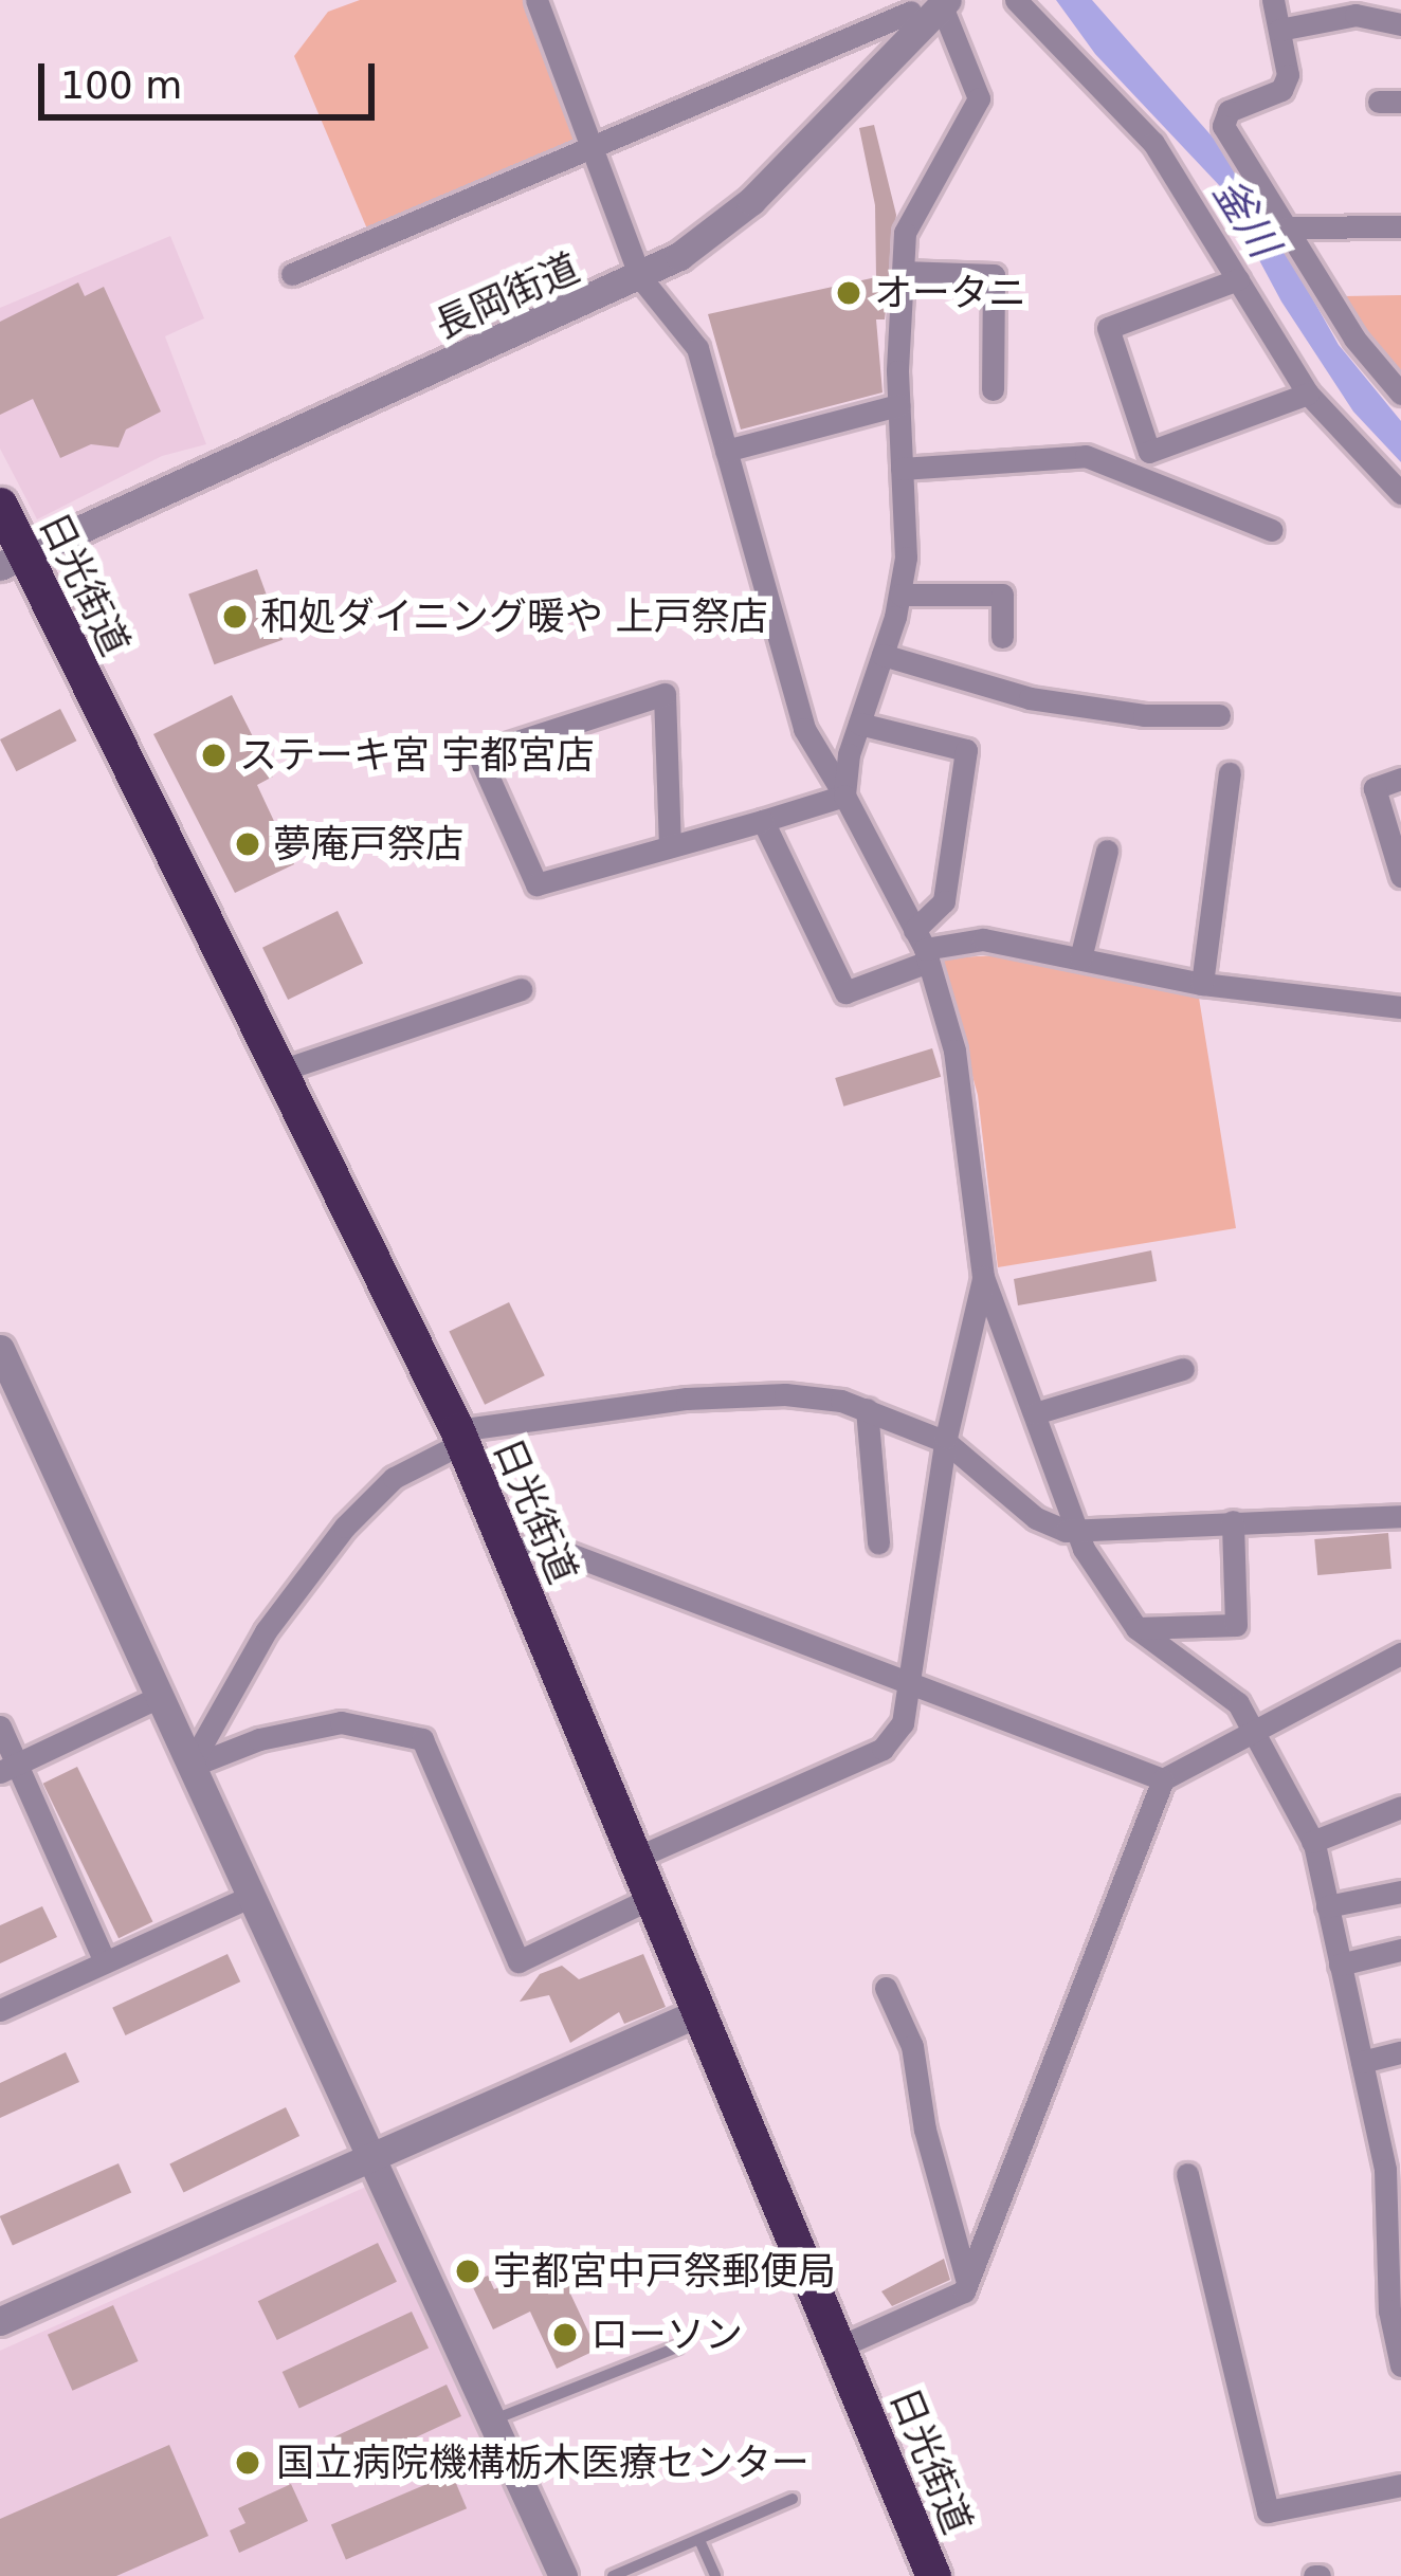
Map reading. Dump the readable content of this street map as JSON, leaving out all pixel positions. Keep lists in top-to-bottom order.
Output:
{
  "streets": {
    "highway": ["日光街道"],
    "street": ["長岡街道"]
  },
  "crossings": [
    ["長岡街道", "日光街道"]
  ],
  "water": ["釜川"],
  "places": [
    "オータニ",
    "和処ダイニング暖や 上戸祭店",
    "ステーキ宮 宇都宮店",
    "夢庵戸祭店",
    "宇都宮中戸祭郵便局",
    "ローソン",
    "国立病院機構栃木医療センター"
  ],
  "scale_bar": "100 m"
}
